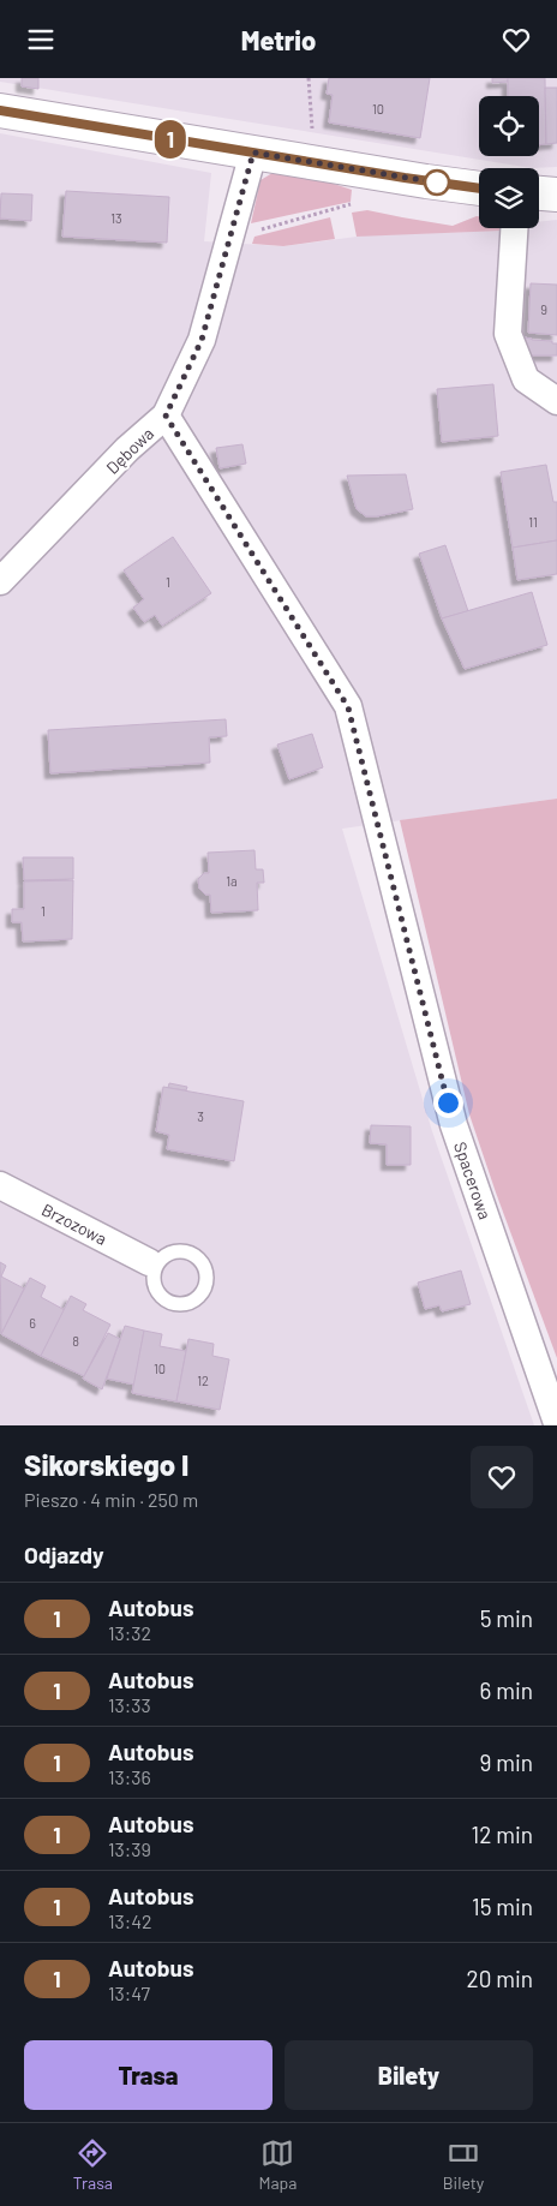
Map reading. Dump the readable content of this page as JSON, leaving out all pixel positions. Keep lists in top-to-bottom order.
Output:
{
  "streets": {
    "street": ["Dębowa", "Spacerowa", "Brzozowa"]
  },
  "crossings": [
    ["Dębowa", "Spacerowa"]
  ],
  "lines": ["bus line 1"],
  "house_numbers": [
    "10",
    "13",
    "9",
    "11",
    "1",
    "1a",
    "1",
    "3",
    "6",
    "8",
    "10",
    "12"
  ],
  "page": {
    "header": "Metrio",
    "on_map": "1",
    "heading": [
      ["Sikorskiego I", "Pieszo · 4 min · 250 m"],
      "Odjazdy"
    ],
    "list": [
      {
        "mark": "1",
        "name": "Autobus",
        "note": "13:32",
        "value": "5 min"
      },
      {
        "mark": "1",
        "name": "Autobus",
        "note": "13:33",
        "value": "6 min"
      },
      {
        "mark": "1",
        "name": "Autobus",
        "note": "13:36",
        "value": "9 min"
      },
      {
        "mark": "1",
        "name": "Autobus",
        "note": "13:39",
        "value": "12 min"
      },
      {
        "mark": "1",
        "name": "Autobus",
        "note": "13:42",
        "value": "15 min"
      },
      {
        "mark": "1",
        "name": "Autobus",
        "note": "13:47",
        "value": "20 min"
      }
    ],
    "buttons": ["Trasa", "Bilety"],
    "tabs": ["Trasa", "Mapa", "Bilety"]
  }
}
